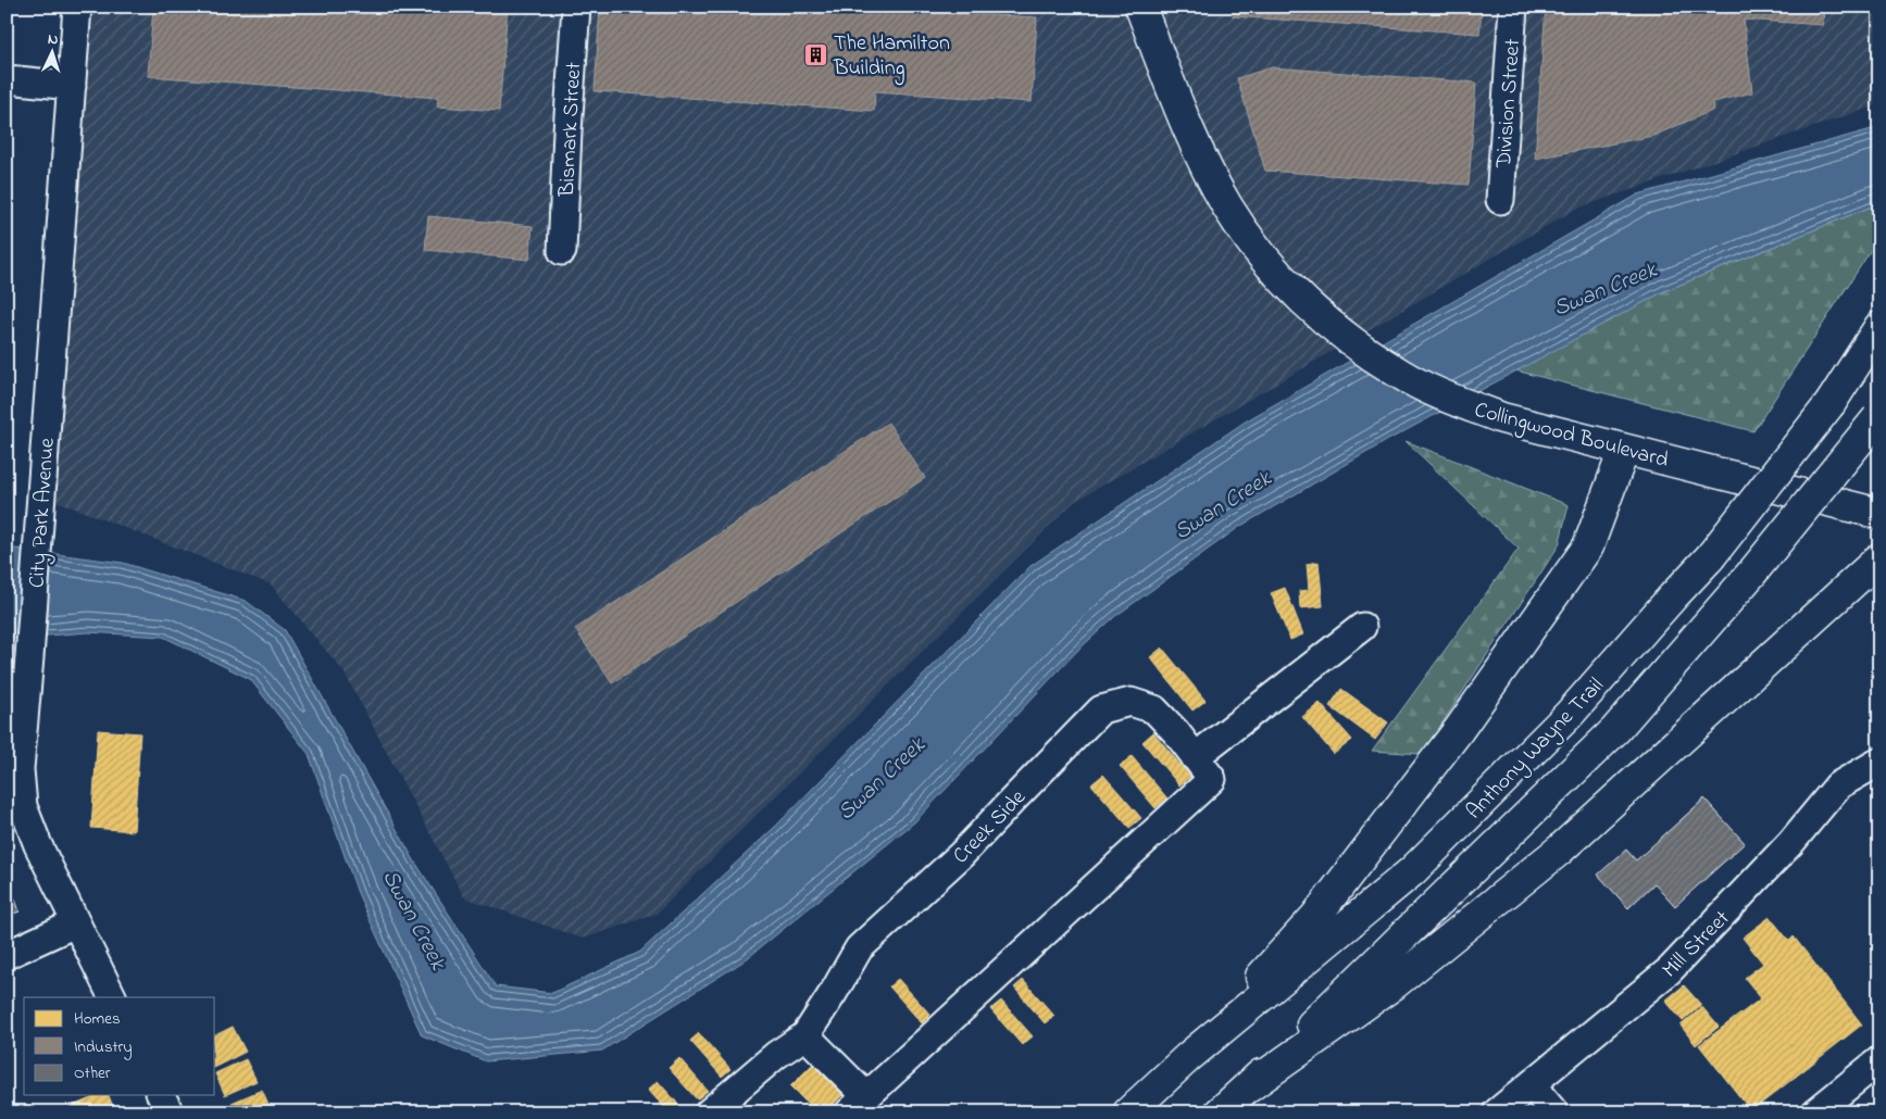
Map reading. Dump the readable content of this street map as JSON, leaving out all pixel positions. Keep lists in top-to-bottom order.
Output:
{
  "streets": {
    "main road": ["Collingwood Boulevard", "Anthony Wayne Trail"],
    "street": [
      "Division Street",
      "Bismark Street",
      "City Park Avenue",
      "Creek Side",
      "Mill Street"
    ]
  },
  "water": ["Swan Creek"],
  "places": {
    "building": ["The Hamilton Building"]
  },
  "legend": ["Homes", "Industry", "Other"],
  "north": "top"
}
